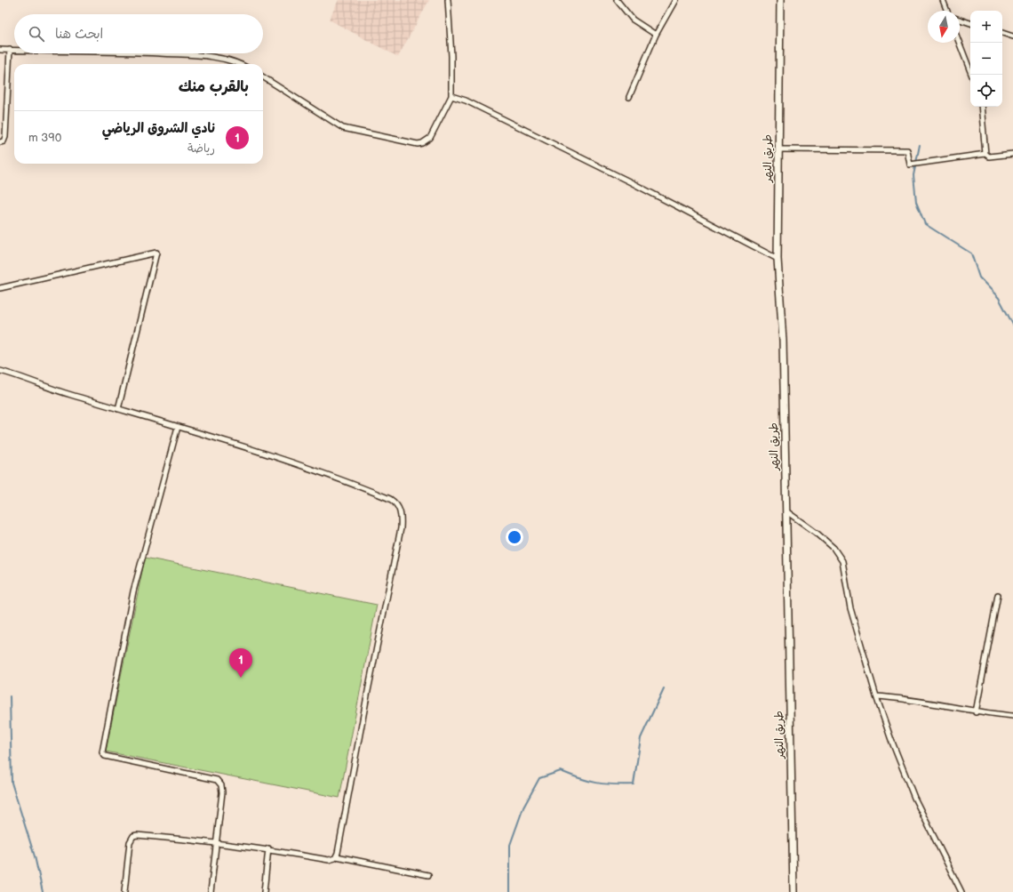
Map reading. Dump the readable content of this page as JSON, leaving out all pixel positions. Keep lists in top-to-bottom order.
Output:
{
  "streets": {
    "main road": ["طريق النهر"]
  },
  "north": "bottom",
  "page": {
    "map_buttons": ["+", "−"],
    "search": "ابحث هنا",
    "heading": "بالقرب منك",
    "list": [
      {
        "mark": "1",
        "name": "نادي الشروق الرياضي",
        "note": "رياضة",
        "value": "390 m"
      }
    ],
    "pins": "1"
  }
}
